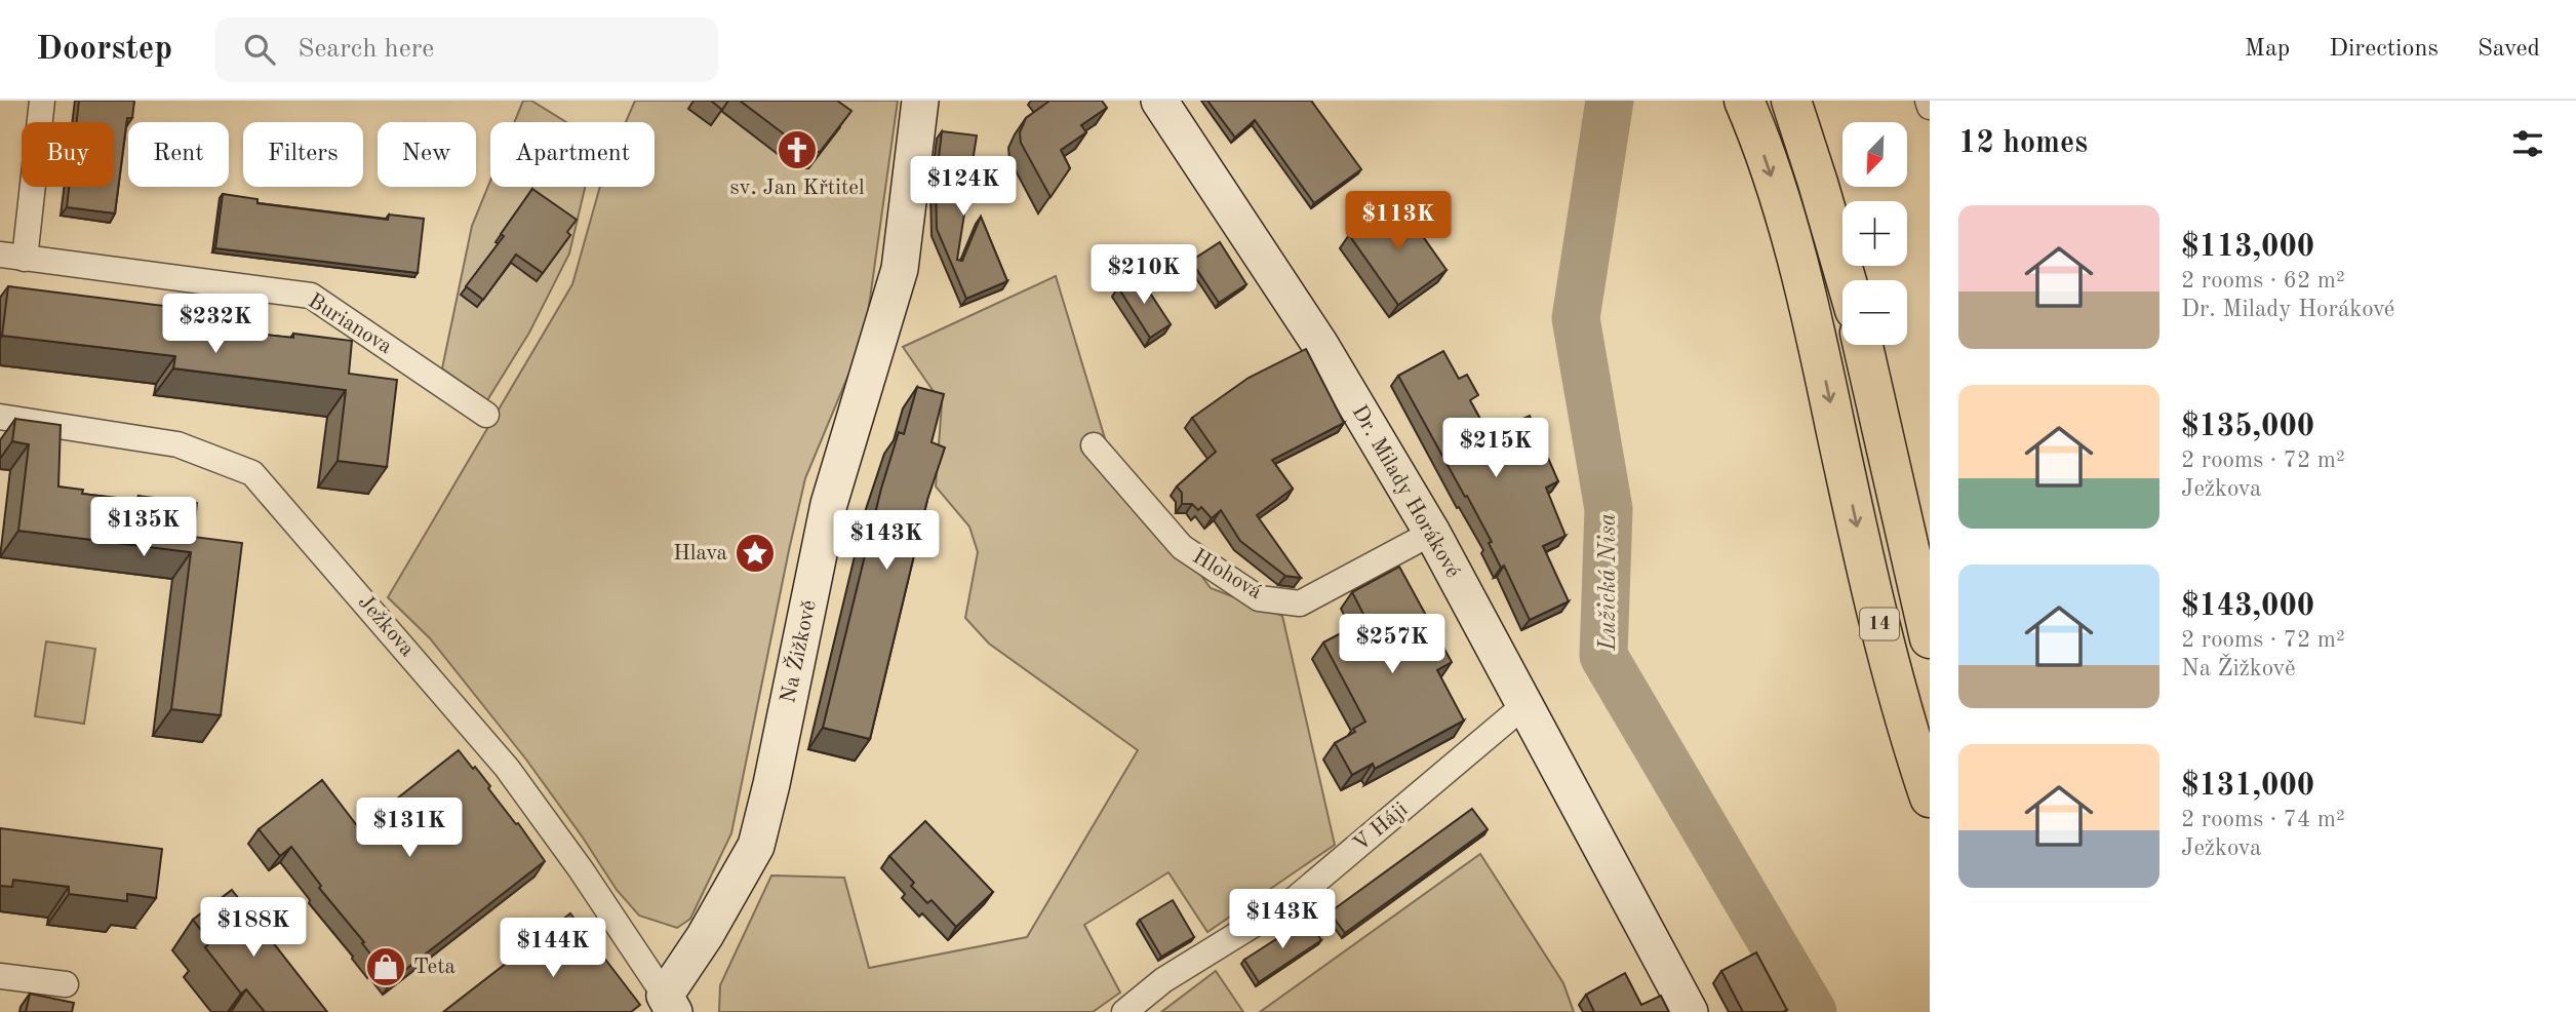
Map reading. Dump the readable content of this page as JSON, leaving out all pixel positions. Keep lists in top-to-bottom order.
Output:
{
  "streets": {
    "highway": ["14"],
    "street": [
      "Burianova",
      "Dr. Milady Horákové",
      "Hlohová",
      "Ježkova",
      "Na Žižkově",
      "V Háji"
    ]
  },
  "crossings": [
    ["Dr. Milady Horákové", "Hlohová"],
    ["Dr. Milady Horákové", "V Háji"],
    ["Ježkova", "Na Žižkově"]
  ],
  "water": ["Lužická Nisa"],
  "places": {
    "church": ["sv. Jan Křtitel"],
    "place": ["Hlava"],
    "shop": ["Teta"]
  },
  "north": "bottom left",
  "page": {
    "header": "Doorstep",
    "search": "Search here",
    "nav": ["Map", "Directions", "Saved"],
    "heading": "12 homes",
    "map_buttons": ["+", "−"],
    "chip": [
      "Buy",
      "Rent",
      "Filters",
      "New",
      "Apartment"
    ],
    "price": [
      "$124K",
      "$113K",
      "$210K",
      "$232K",
      "$215K",
      "$135K",
      "$143K",
      "$257K",
      "$131K",
      "$143K",
      "$188K",
      "$144K"
    ],
    "list": [
      {
        "name": "$113,000",
        "note": "2 rooms · 62 m² · Dr. Milady Horákové"
      },
      {
        "name": "$135,000",
        "note": "2 rooms · 72 m² · Ježkova"
      },
      {
        "name": "$143,000",
        "note": "2 rooms · 72 m² · Na Žižkově"
      },
      {
        "name": "$131,000",
        "note": "2 rooms · 74 m² · Ježkova"
      }
    ]
  }
}
